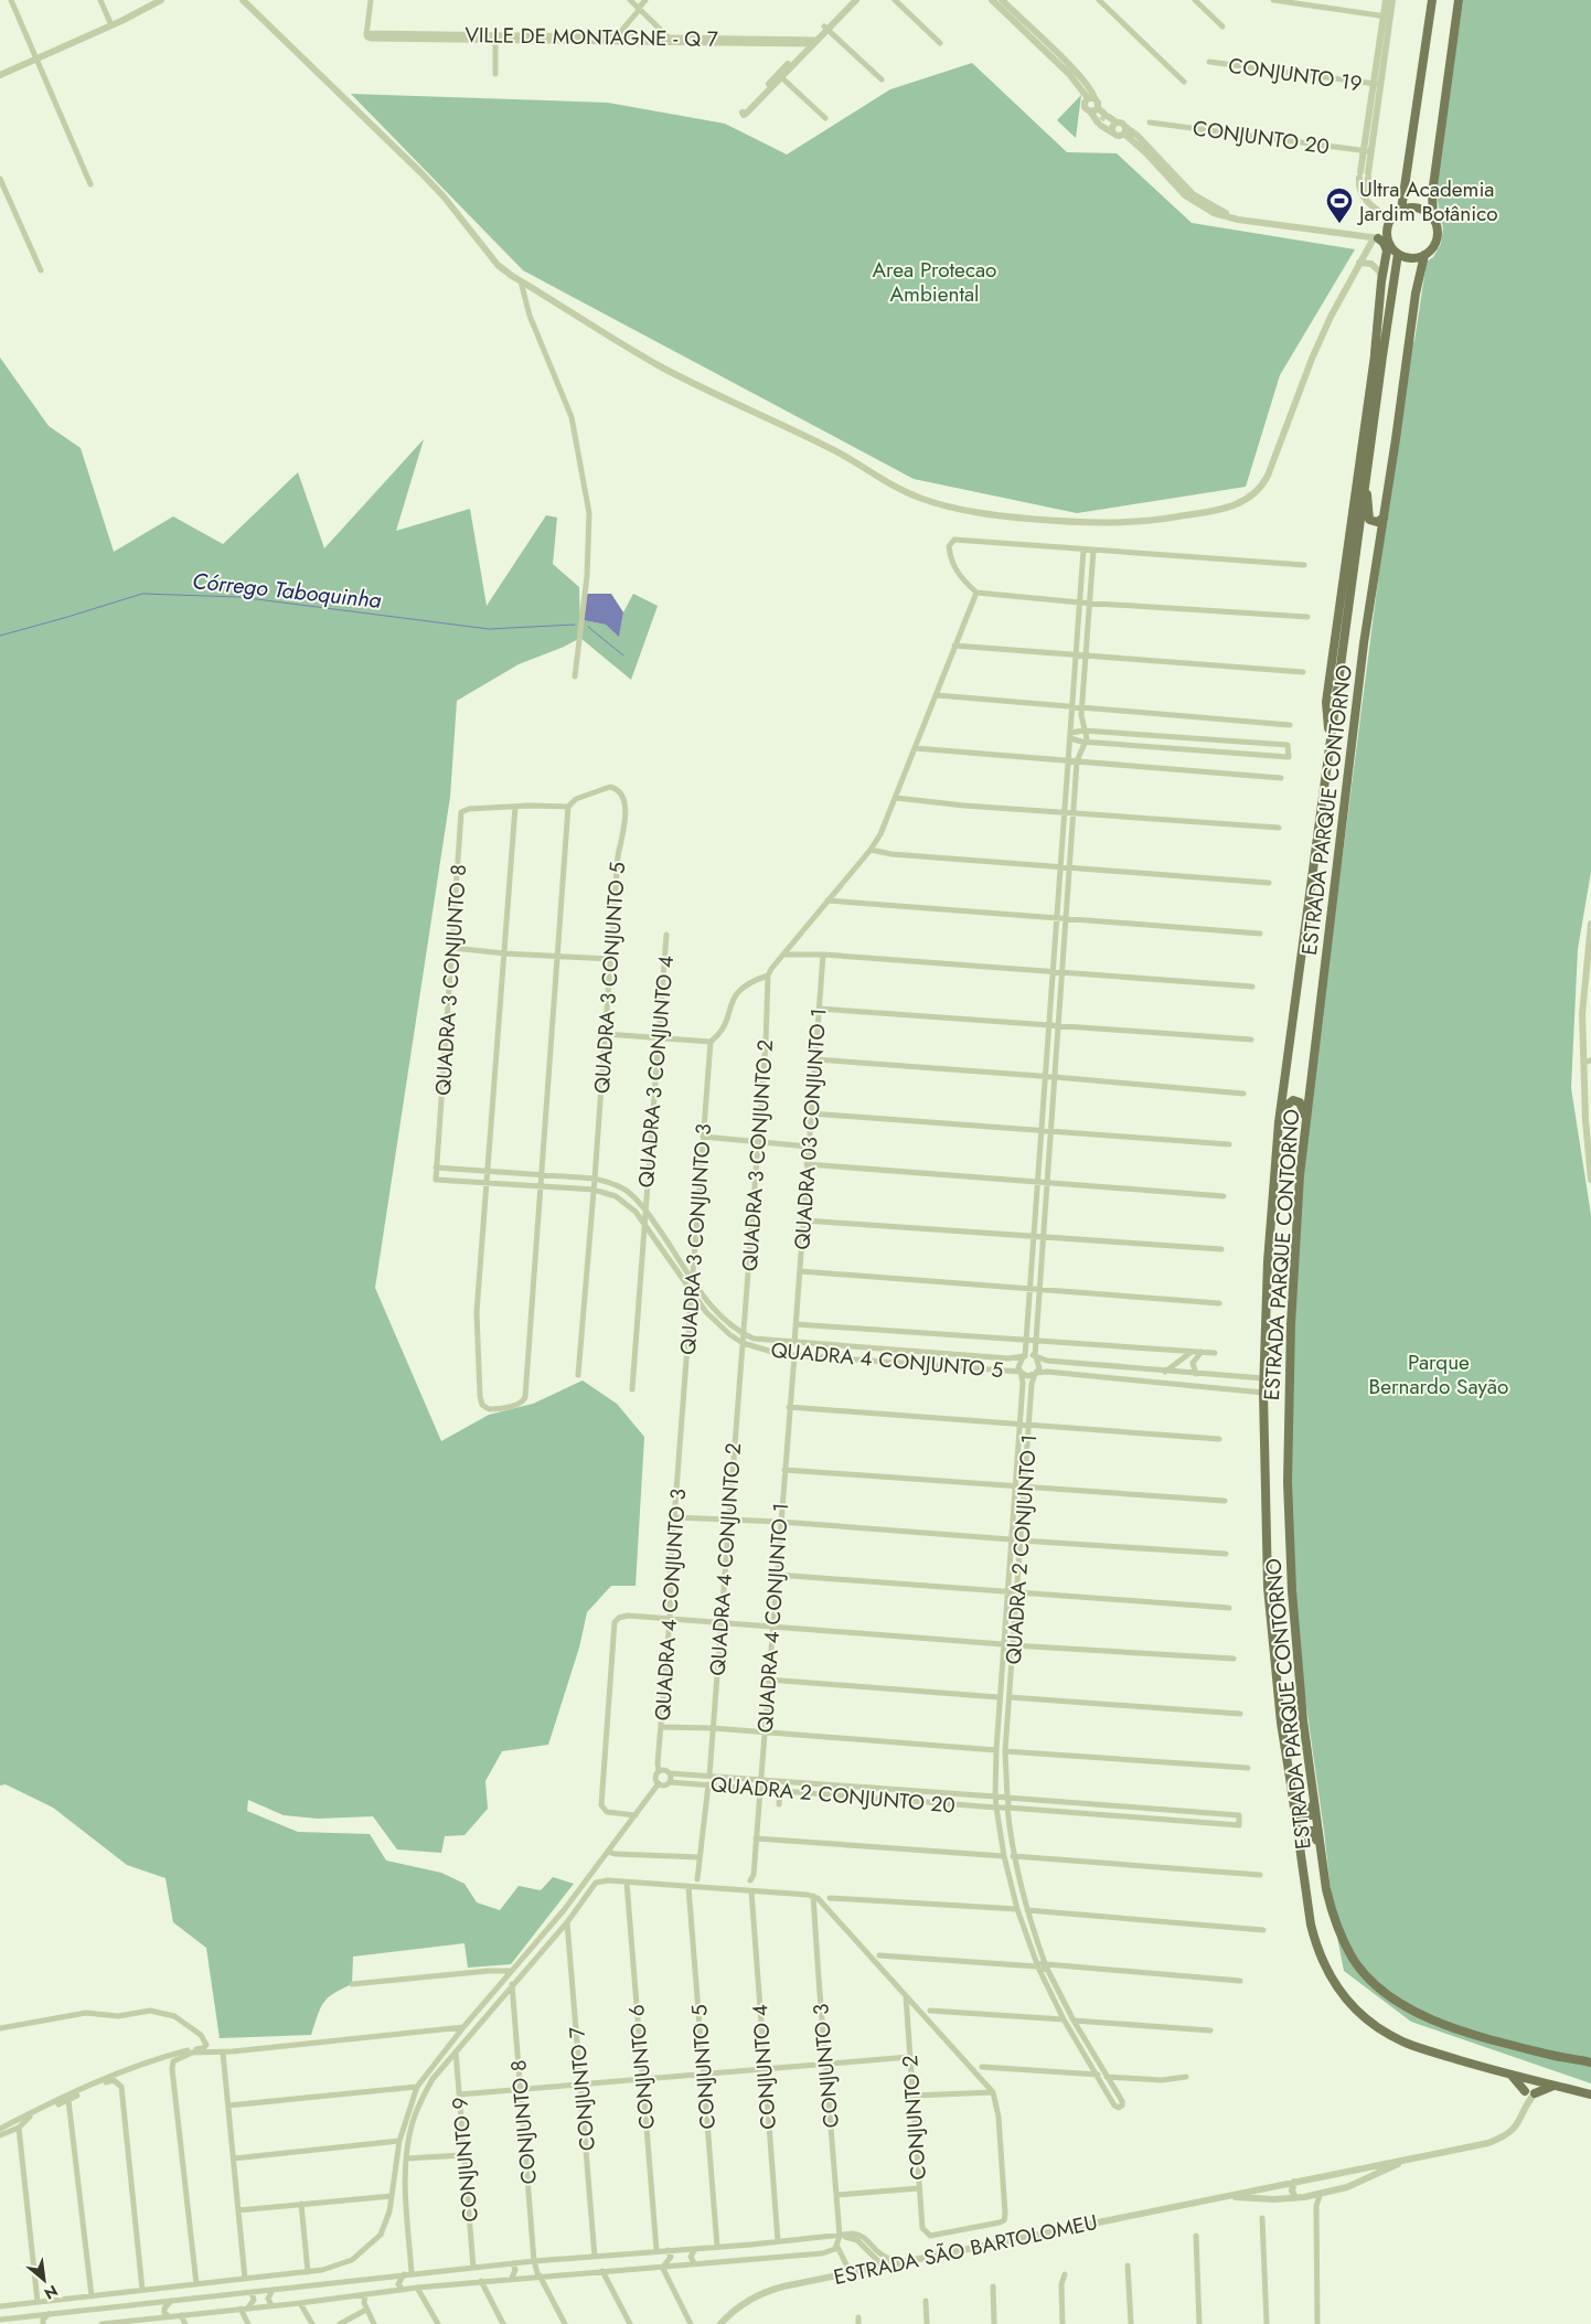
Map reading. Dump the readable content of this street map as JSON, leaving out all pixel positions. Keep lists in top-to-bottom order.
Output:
{
  "streets": {
    "main road": ["ESTRADA PARQUE CONTORNO"],
    "street": [
      "VILLE DE MONTAGNE - Q 7",
      "CONJUNTO 19",
      "CONJUNTO 20",
      "QUADRA 3 CONJUNTO 5",
      "QUADRA 3 CONJUNTO 8",
      "QUADRA 3 CONJUNTO 4",
      "QUADRA 03 CONJUNTO 1",
      "QUADRA 3 CONJUNTO 2",
      "QUADRA 3 CONJUNTO 3",
      "QUADRA 4 CONJUNTO 5",
      "QUADRA 2 CONJUNTO 1",
      "QUADRA 4 CONJUNTO 2",
      "QUADRA 4 CONJUNTO 3",
      "QUADRA 4 CONJUNTO 1",
      "QUADRA 2 CONJUNTO 20",
      "CONJUNTO 3",
      "CONJUNTO 6",
      "CONJUNTO 5",
      "CONJUNTO 4",
      "CONJUNTO 7",
      "CONJUNTO 2",
      "CONJUNTO 8",
      "CONJUNTO 9",
      "ESTRADA SÃO BARTOLOMEU"
    ]
  },
  "crossings": [
    ["QUADRA 3 CONJUNTO 5", "QUADRA 4 CONJUNTO 5"],
    ["QUADRA 3 CONJUNTO 8", "QUADRA 4 CONJUNTO 5"],
    ["QUADRA 3 CONJUNTO 4", "QUADRA 4 CONJUNTO 5"],
    ["QUADRA 03 CONJUNTO 1", "QUADRA 4 CONJUNTO 5"],
    ["QUADRA 03 CONJUNTO 1", "QUADRA 4 CONJUNTO 1"],
    ["QUADRA 3 CONJUNTO 2", "QUADRA 4 CONJUNTO 5"],
    ["QUADRA 3 CONJUNTO 2", "QUADRA 4 CONJUNTO 2"],
    ["QUADRA 3 CONJUNTO 3", "QUADRA 4 CONJUNTO 5"],
    ["QUADRA 3 CONJUNTO 3", "QUADRA 4 CONJUNTO 3"],
    ["QUADRA 4 CONJUNTO 5", "QUADRA 4 CONJUNTO 2"],
    ["QUADRA 4 CONJUNTO 5", "QUADRA 4 CONJUNTO 1"],
    ["QUADRA 2 CONJUNTO 1", "QUADRA 2 CONJUNTO 20"],
    ["QUADRA 4 CONJUNTO 3", "QUADRA 2 CONJUNTO 20"],
    ["QUADRA 4 CONJUNTO 1", "QUADRA 2 CONJUNTO 20"]
  ],
  "water": ["Córrego Taboquinha"],
  "parks": ["Area Protecao Ambiental", "Parque Bernardo Sayão"],
  "places": {
    "sports": ["Ultra Academia Jardim Botânico"]
  },
  "north": "bottom right"
}
